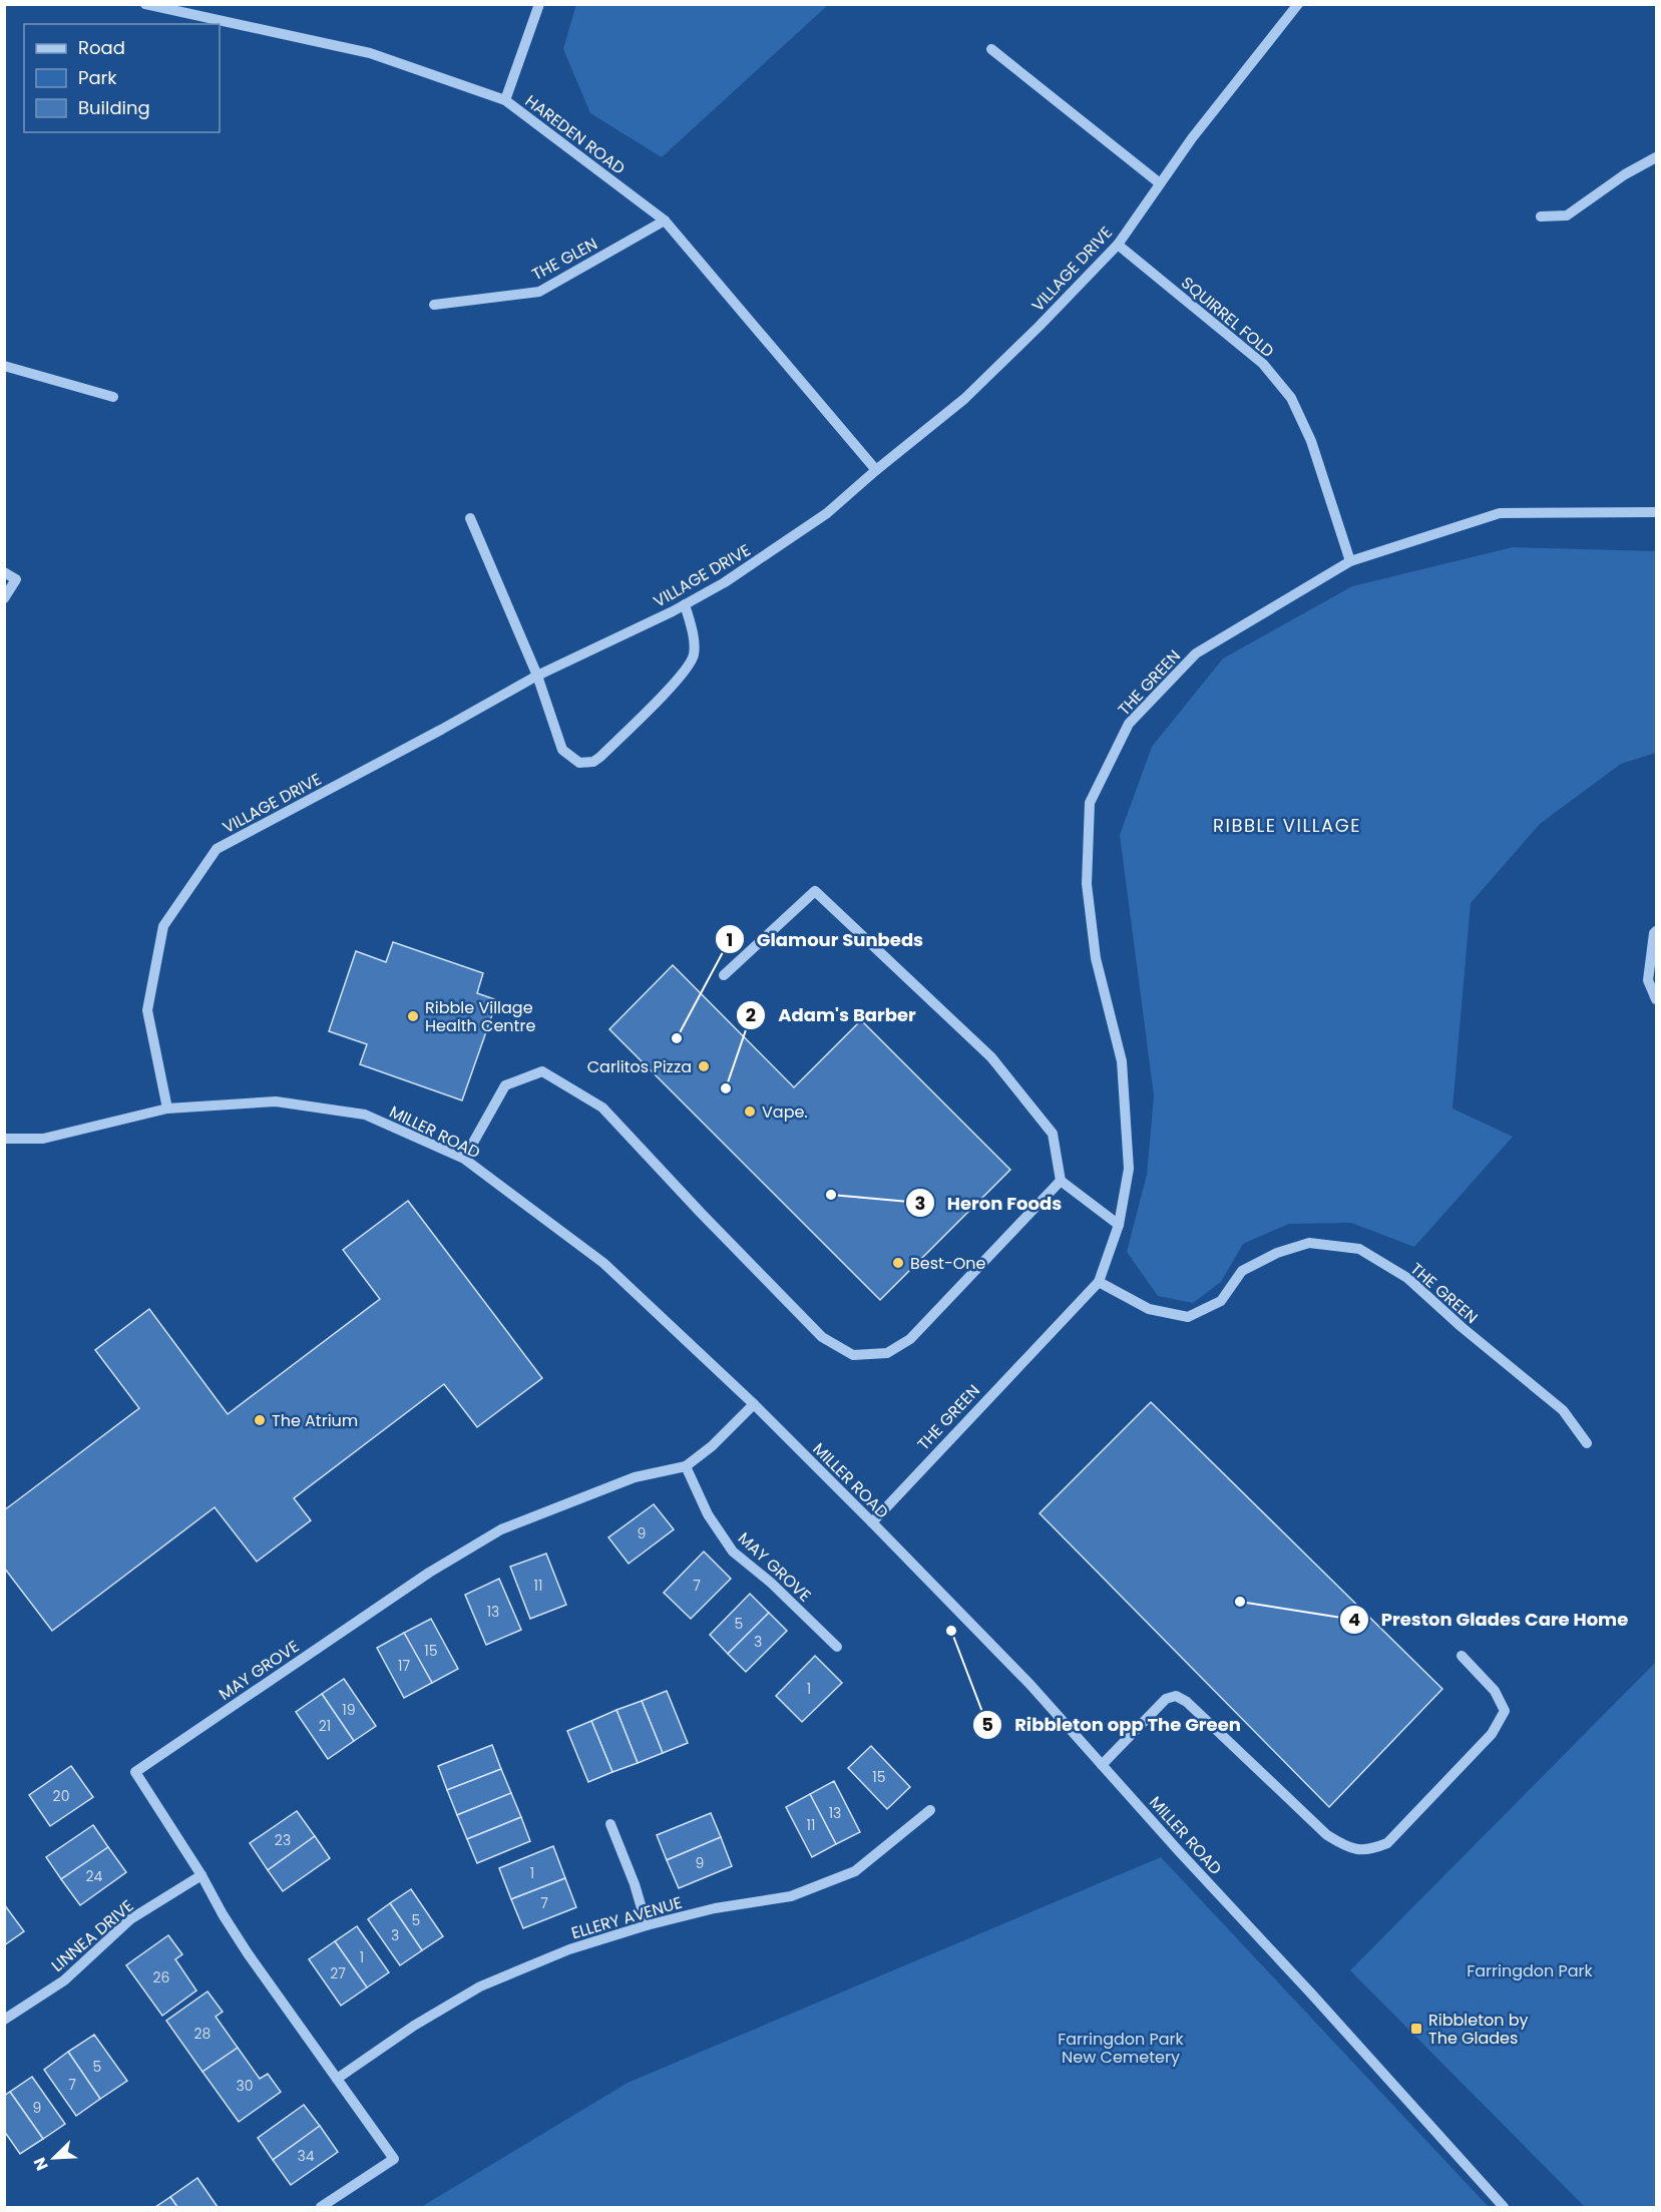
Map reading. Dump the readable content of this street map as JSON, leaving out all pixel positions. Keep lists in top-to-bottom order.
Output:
{
  "streets": {
    "street": [
      "HAREDEN ROAD",
      "THE GLEN",
      "VILLAGE DRIVE",
      "SQUIRREL FOLD",
      "THE GREEN",
      "MILLER ROAD",
      "MAY GROVE",
      "ELLERY AVENUE",
      "LINNEA DRIVE"
    ]
  },
  "crossings": [
    ["HAREDEN ROAD", "THE GLEN"],
    ["HAREDEN ROAD", "VILLAGE DRIVE"],
    ["VILLAGE DRIVE", "SQUIRREL FOLD"],
    ["VILLAGE DRIVE", "MILLER ROAD"],
    ["SQUIRREL FOLD", "THE GREEN"],
    ["THE GREEN", "MILLER ROAD"],
    ["MAY GROVE", "ELLERY AVENUE"],
    ["MAY GROVE", "LINNEA DRIVE"]
  ],
  "districts": ["RIBBLE VILLAGE"],
  "parks": ["Farringdon Park", "Farringdon Park New Cemetery"],
  "places": {
    "other": [
      "Ribble Village Health Centre",
      "Glamour Sunbeds",
      "Carlitos Pizza",
      "Adam's Barber",
      "Vape.",
      "Heron Foods",
      "Best-One",
      "The Atrium",
      "Preston Glades Care Home",
      "Ribbleton opp The Green"
    ],
    "transit": ["Ribbleton by The Glades"]
  },
  "house_numbers": [
    "9",
    "11",
    "7",
    "13",
    "5",
    "3",
    "15",
    "17",
    "1",
    "19",
    "21",
    "15",
    "20",
    "13",
    "11",
    "23",
    "9",
    "1",
    "24",
    "7",
    "5",
    "3",
    "1",
    "27",
    "26",
    "28",
    "5",
    "7",
    "30",
    "9",
    "34"
  ],
  "legend": ["Road", "Park", "Building"],
  "north": "bottom left"
}
